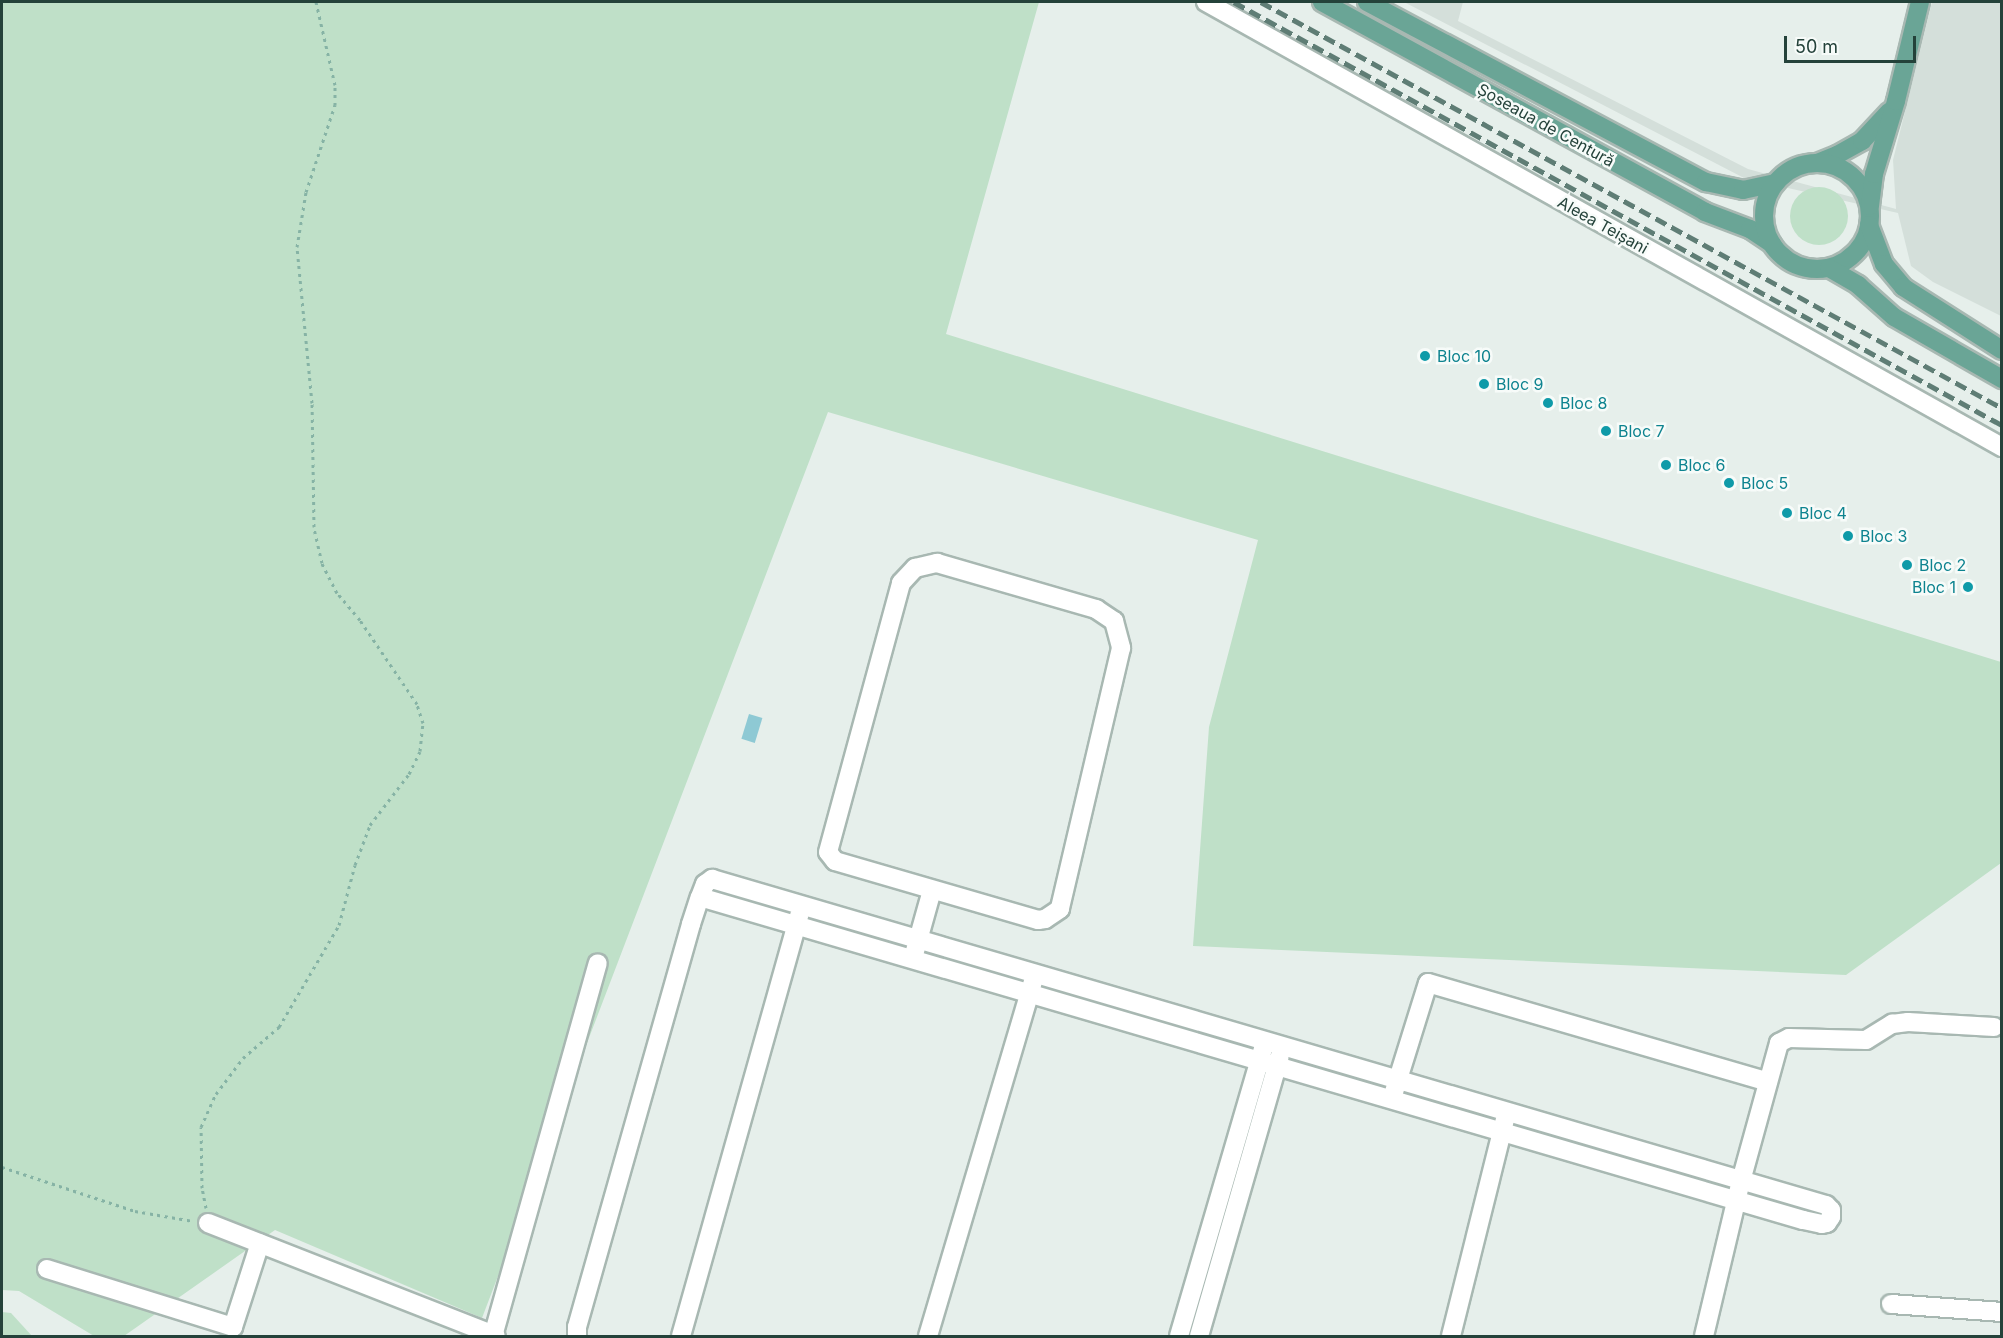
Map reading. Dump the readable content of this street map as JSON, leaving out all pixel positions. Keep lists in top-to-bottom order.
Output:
{
  "streets": {
    "main road": ["Șoseaua de Centură"],
    "street": ["Aleea Teișani"]
  },
  "places": [
    "Bloc 10",
    "Bloc 9",
    "Bloc 8",
    "Bloc 7",
    "Bloc 6",
    "Bloc 5",
    "Bloc 4",
    "Bloc 3",
    "Bloc 2",
    "Bloc 1"
  ],
  "scale_bar": "50 m"
}
